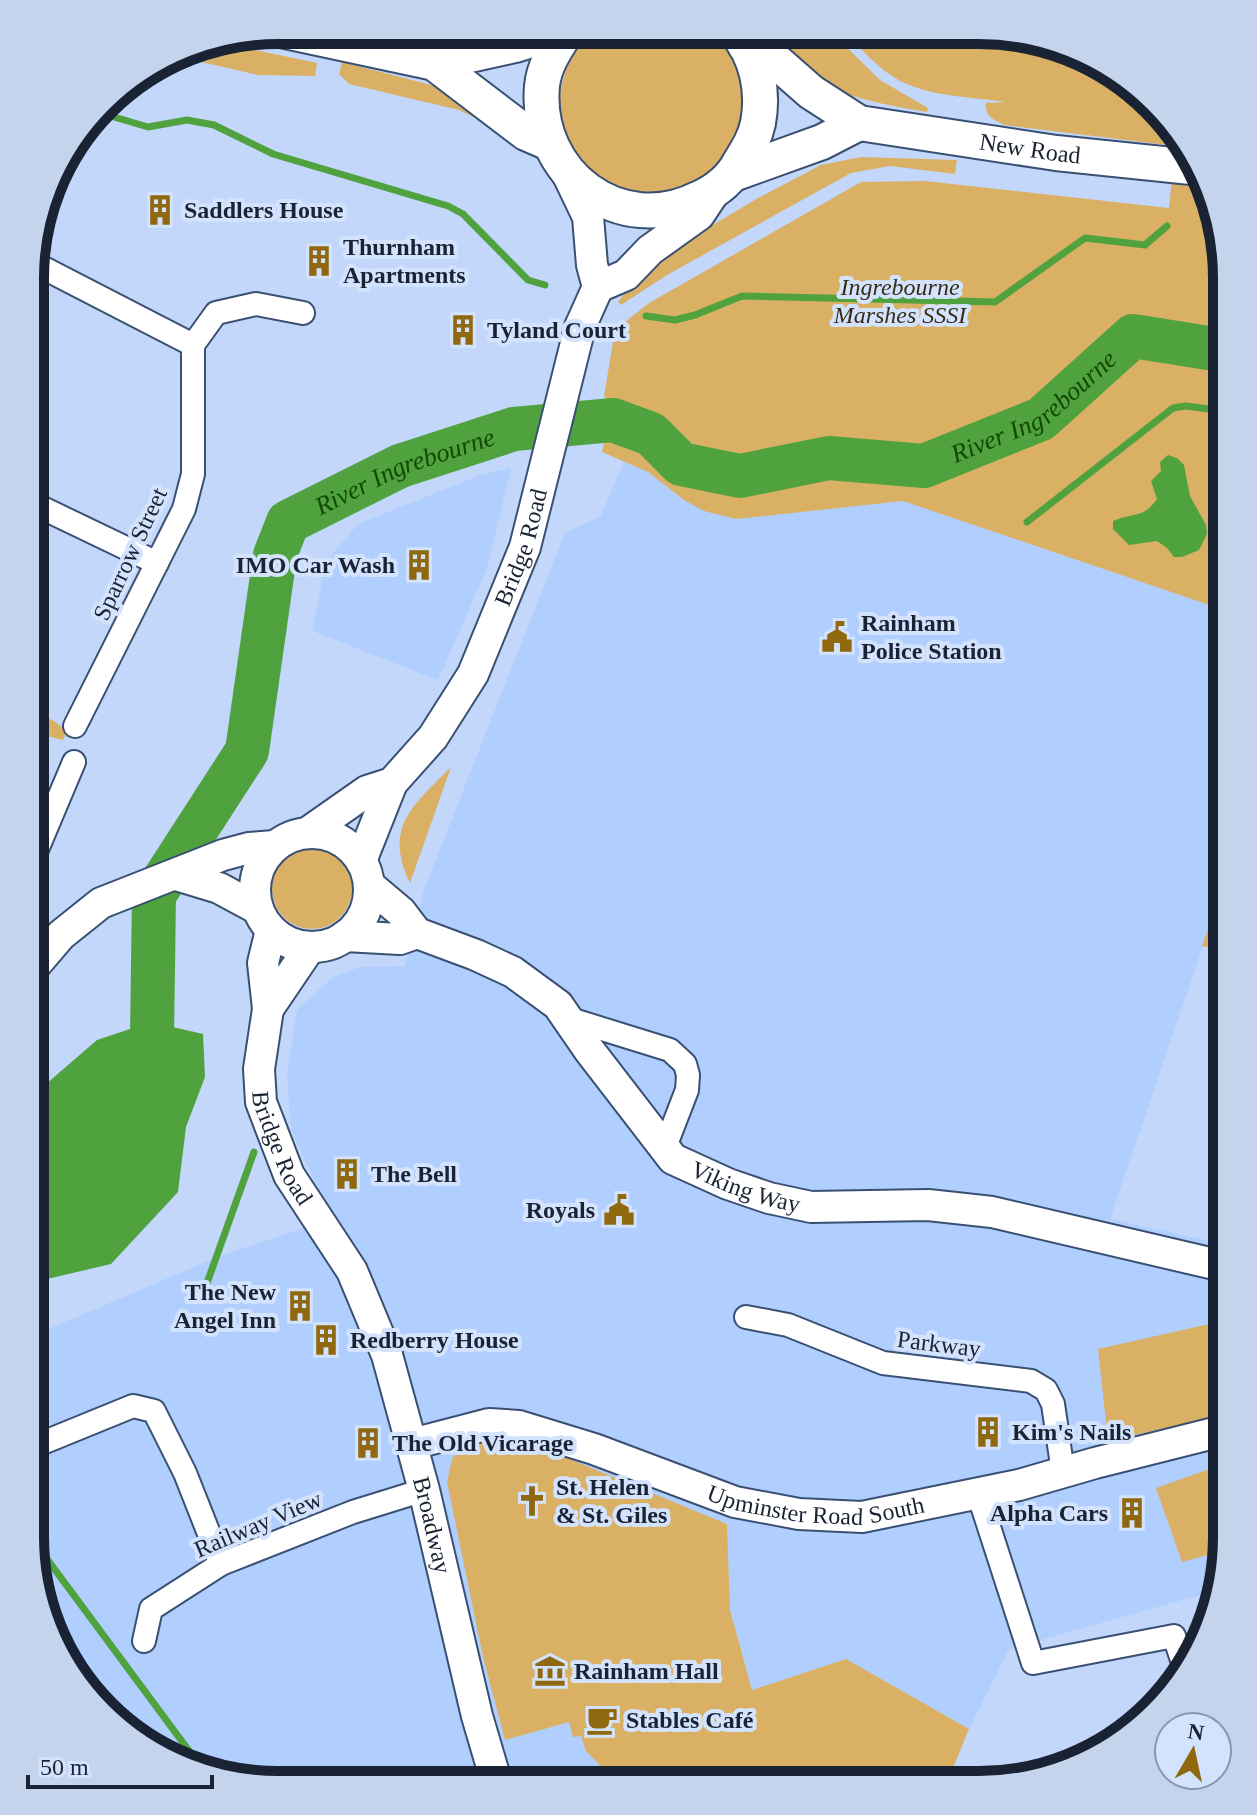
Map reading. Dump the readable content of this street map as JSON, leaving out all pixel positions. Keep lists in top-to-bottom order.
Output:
{
  "streets": {
    "main road": [
      "New Road",
      "Bridge Road",
      "Viking Way",
      "Upminster Road South",
      "Broadway"
    ],
    "street": ["Sparrow Street", "Parkway", "Railway View"]
  },
  "crossings": [
    ["Bridge Road", "Broadway"],
    ["Parkway", "Upminster Road South"],
    ["Upminster Road South", "Broadway"],
    ["Railway View", "Broadway"]
  ],
  "water": ["River Ingrebourne"],
  "parks": ["Ingrebourne Marshes SSSI"],
  "places": {
    "building": [
      "Saddlers House",
      "Thurnham Apartments",
      "Tyland Court",
      "IMO Car Wash",
      "The Bell",
      "The New Angel Inn",
      "Redberry House",
      "Kim's Nails",
      "The Old Vicarage",
      "Alpha Cars"
    ],
    "public building": ["Rainham Police Station", "Royals"],
    "church": ["St. Helen & St. Giles"],
    "museum": ["Rainham Hall"],
    "cafe": ["Stables Café"]
  },
  "scale_bar": "50 m",
  "north": "top"
}
